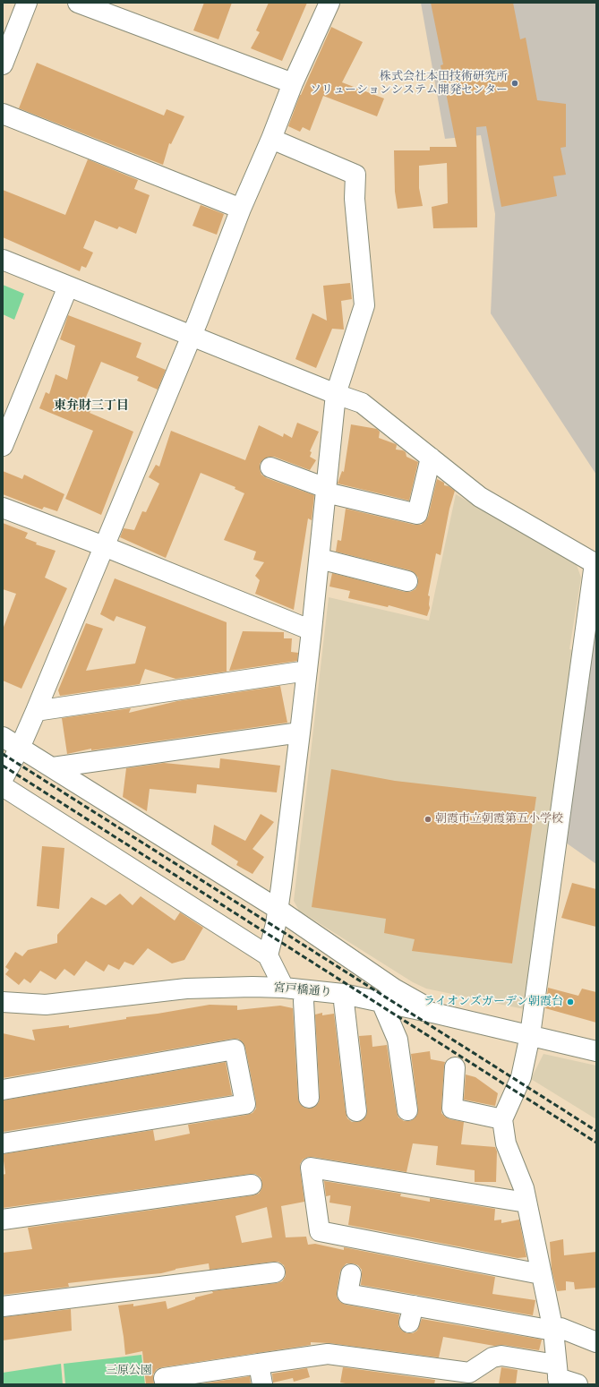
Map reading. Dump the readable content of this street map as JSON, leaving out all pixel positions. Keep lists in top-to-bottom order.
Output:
{
  "streets": {
    "street": ["宮戸橋通り"]
  },
  "districts": ["東弁財三丁目"],
  "parks": ["三原公園"],
  "places": ["株式会社本田技術研究所 ソリューションシステム開発センター", "朝霞市立朝霞第五小学校", "ライオンズガーデン朝霞台"]
}
